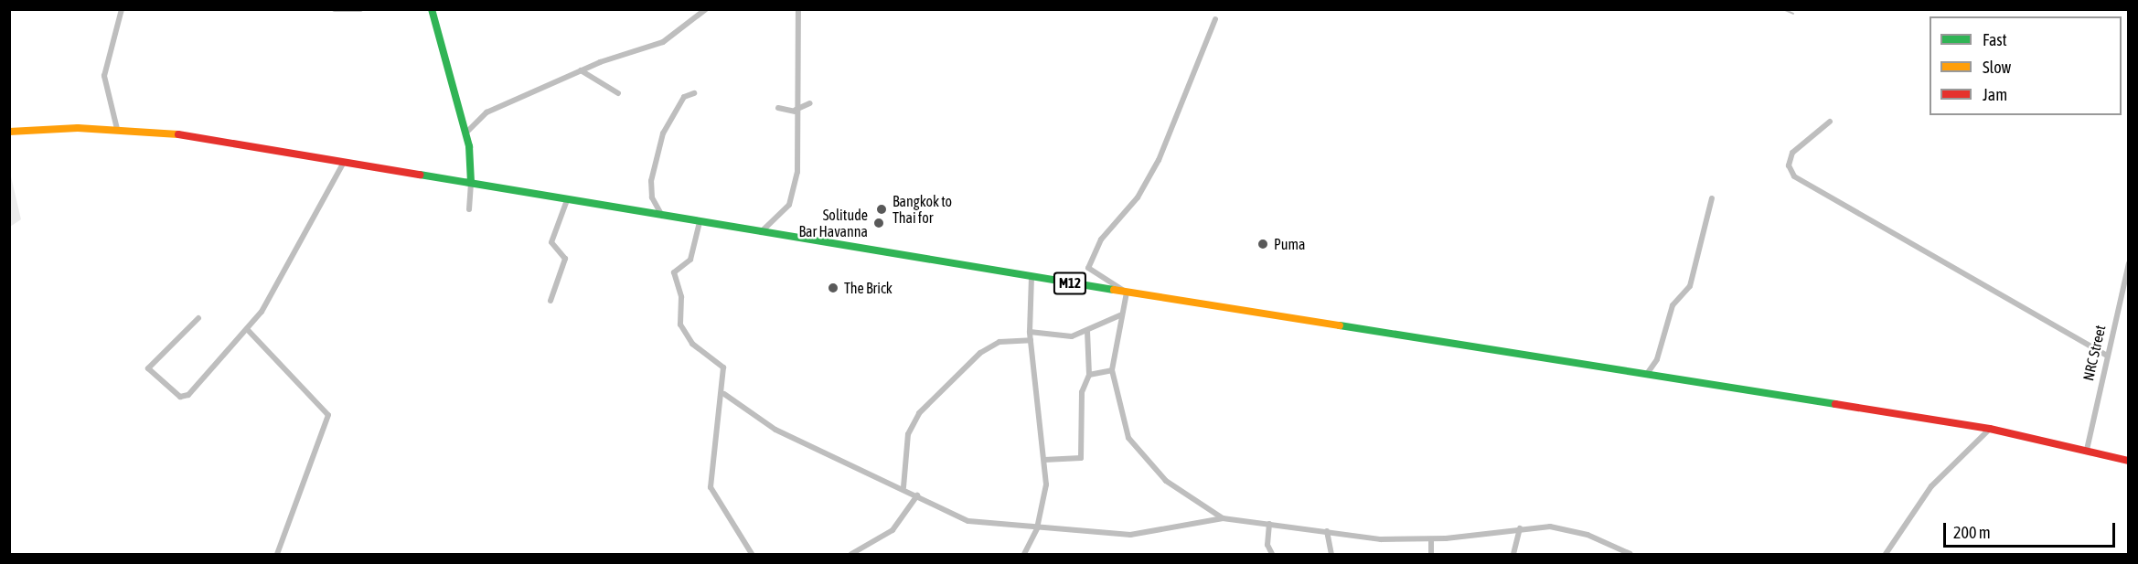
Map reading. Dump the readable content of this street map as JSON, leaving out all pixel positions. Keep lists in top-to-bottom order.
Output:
{
  "streets": {
    "main road": ["M12"],
    "street": ["NRC Street"]
  },
  "crossings": [
    ["M12", "NRC Street"]
  ],
  "places": [
    "Bangkok to Thai for",
    "Solitude Bar Havanna",
    "Puma",
    "The Brick"
  ],
  "legend": ["Fast", "Slow", "Jam"],
  "scale_bar": "200 m"
}
